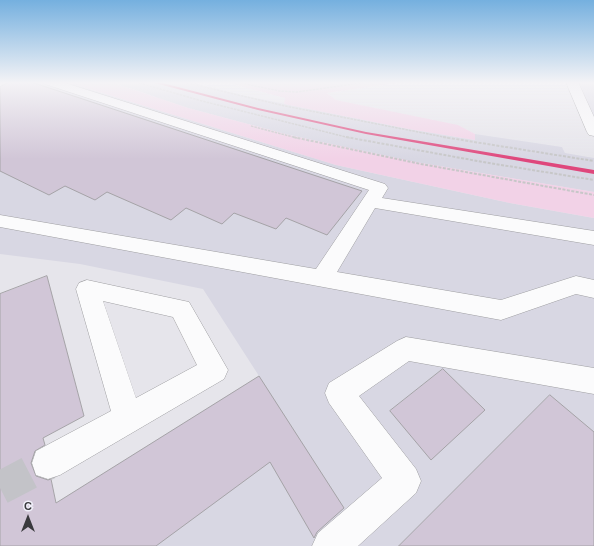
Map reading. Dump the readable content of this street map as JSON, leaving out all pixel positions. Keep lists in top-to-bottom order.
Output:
{
  "north": "top"
}
